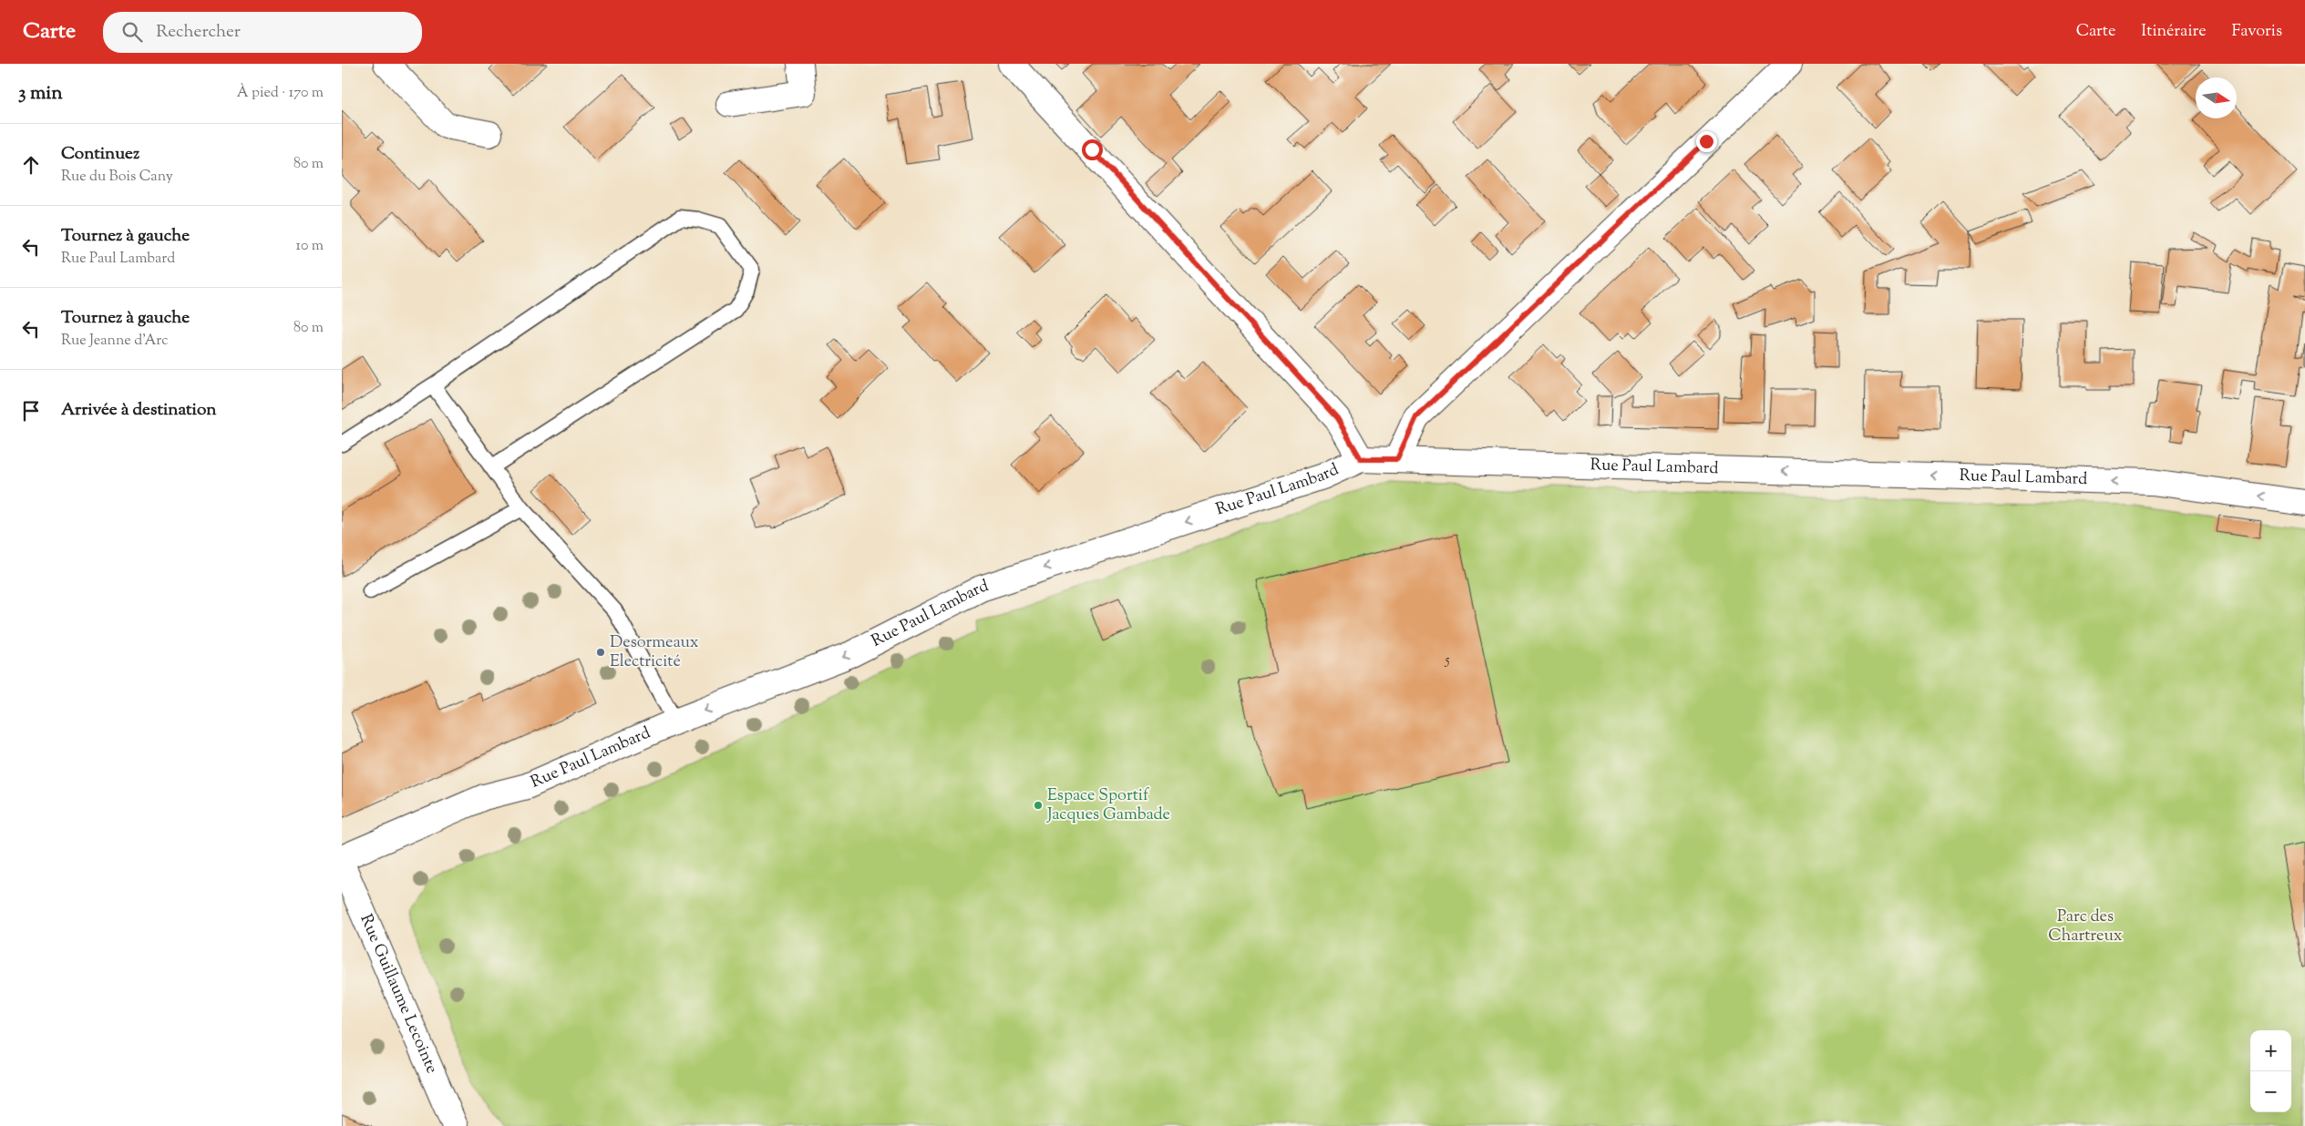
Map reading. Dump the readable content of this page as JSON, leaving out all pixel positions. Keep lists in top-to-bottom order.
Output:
{
  "streets": {
    "street": ["Rue Paul Lambard", "Rue Guillaume Lecointe"]
  },
  "one_way": ["Rue Paul Lambard"],
  "parks": ["Parc des Chartreux"],
  "places": ["Desormeaux Electricité", "Espace Sportif Jacques Gambade"],
  "house_numbers": ["5"],
  "north": "right",
  "page": {
    "header": "Carte",
    "search": "Rechercher",
    "nav": ["Carte", "Itinéraire", "Favoris"],
    "heading": ["3 min", "À pied · 170 m"],
    "list": [
      ["Continuez", "Rue du Bois Cany", "80 m"],
      ["Tournez à gauche", "Rue Paul Lambard", "10 m"],
      ["Tournez à gauche", "Rue Jeanne d'Arc", "80 m"],
      "Arrivée à destination"
    ],
    "map_buttons": ["+", "−"]
  }
}
